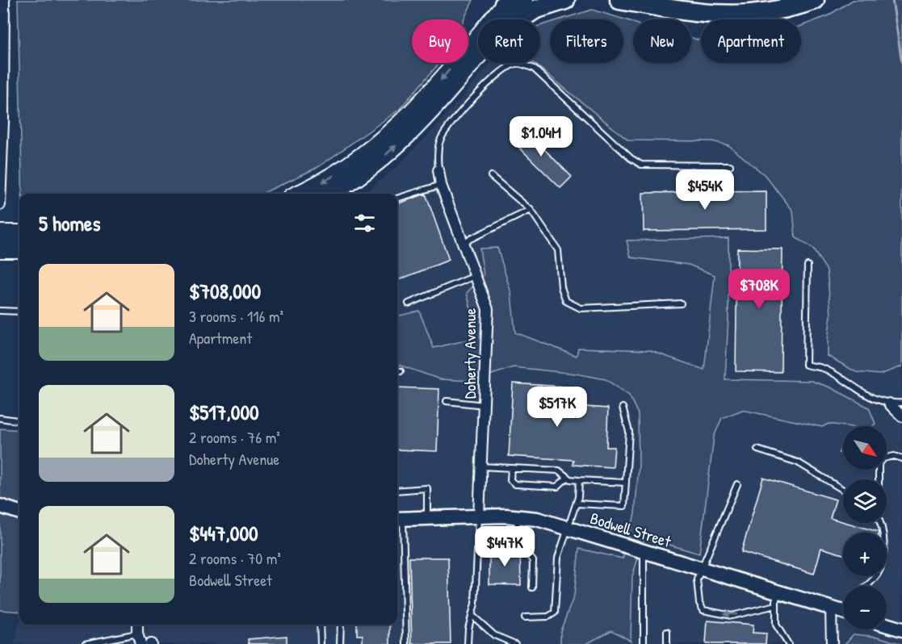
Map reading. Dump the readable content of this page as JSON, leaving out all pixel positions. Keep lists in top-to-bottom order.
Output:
{
  "streets": {
    "street": ["Doherty Avenue", "Bodwell Street"]
  },
  "crossings": [
    ["Doherty Avenue", "Bodwell Street"]
  ],
  "north": "bottom right",
  "page": {
    "chip": [
      "Buy",
      "Rent",
      "Filters",
      "New",
      "Apartment"
    ],
    "price": [
      "$1.04M",
      "$454K",
      "$708K",
      "$517K",
      "$447K"
    ],
    "heading": "5 homes",
    "list": [
      {
        "name": "$708,000",
        "note": "3 rooms · 116 m² · Apartment"
      },
      {
        "name": "$517,000",
        "note": "2 rooms · 76 m² · Doherty Avenue"
      },
      {
        "name": "$447,000",
        "note": "2 rooms · 70 m² · Bodwell Street"
      }
    ],
    "map_buttons": ["+", "−"]
  }
}
